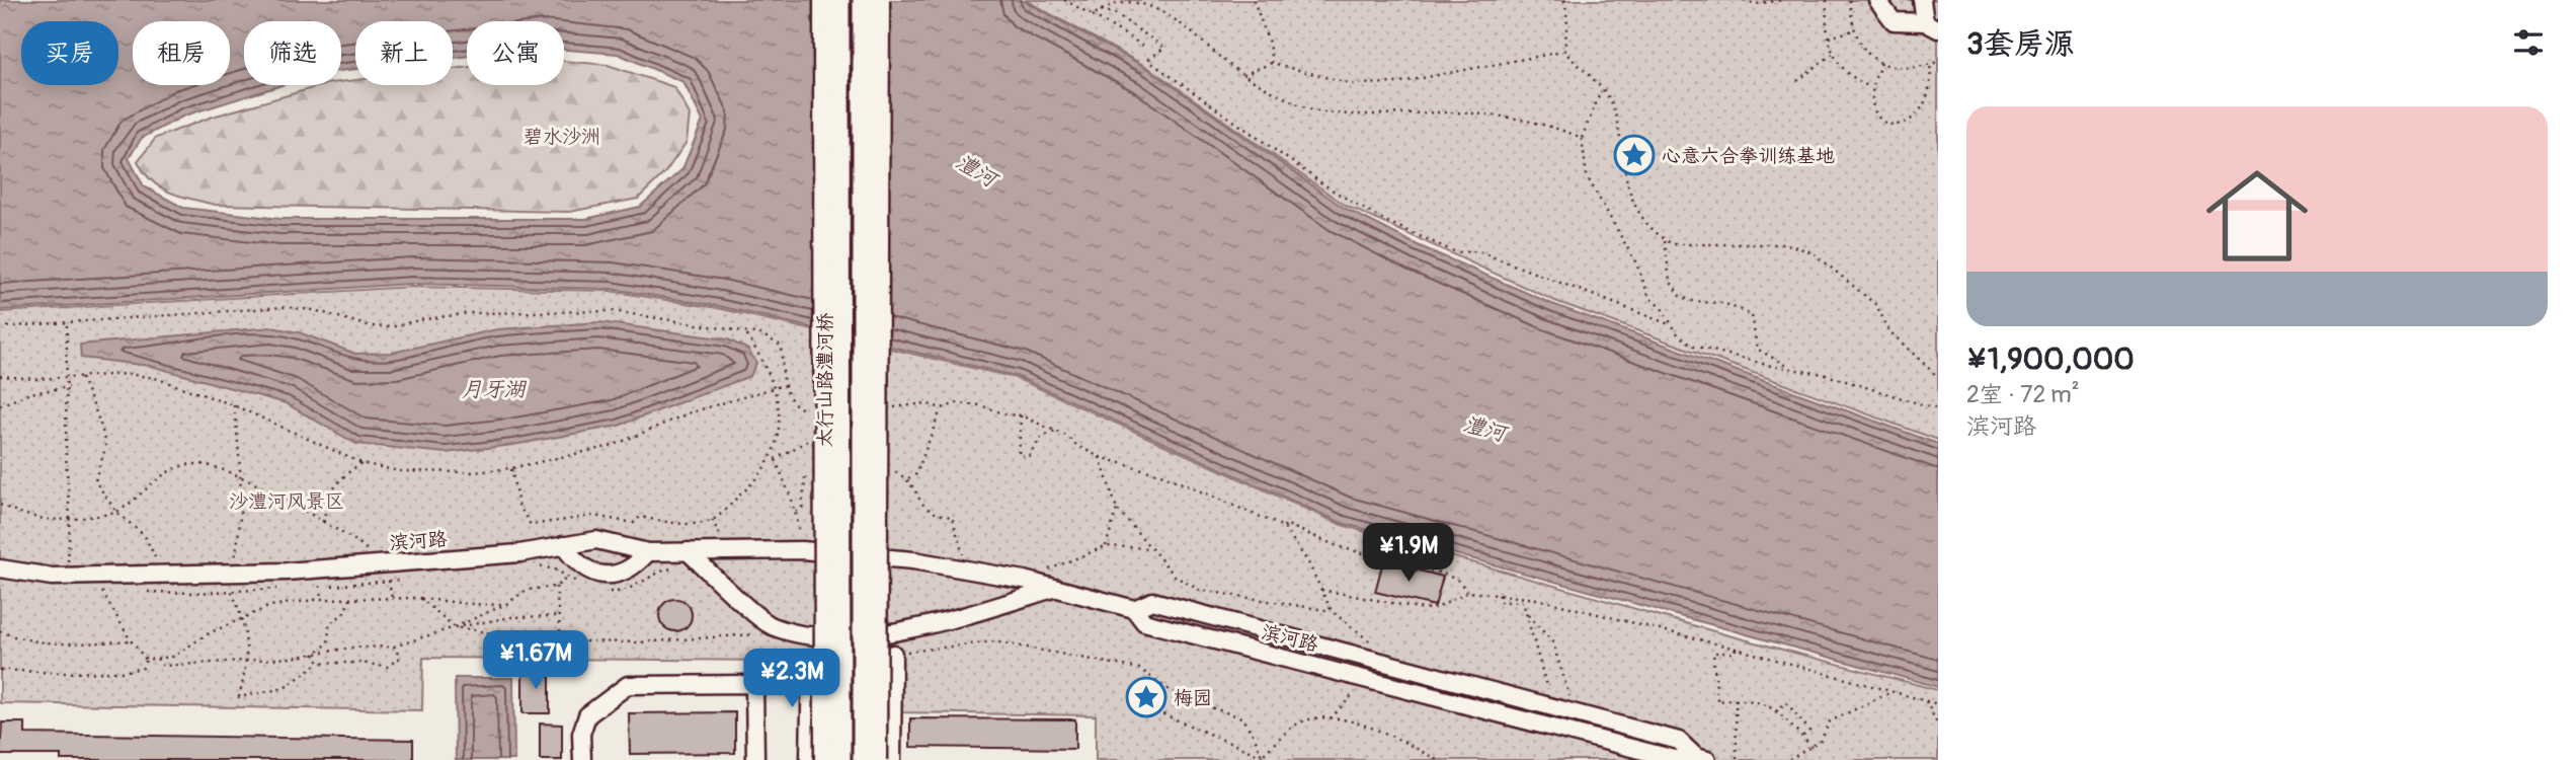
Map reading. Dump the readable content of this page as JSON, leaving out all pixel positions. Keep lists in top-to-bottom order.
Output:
{
  "streets": {
    "main road": ["太行山路澧河桥"],
    "street": ["滨河路"]
  },
  "crossings": [
    ["太行山路澧河桥", "滨河路"]
  ],
  "water": ["澧河", "月牙湖"],
  "parks": ["碧水沙洲", "沙澧河风景区"],
  "places": {
    "place": ["心意六合拳训练基地", "梅园"]
  },
  "page": {
    "heading": "3套房源",
    "chip": [
      "买房",
      "租房",
      "筛选",
      "新上",
      "公寓"
    ],
    "list": [
      {
        "name": "¥1,900,000",
        "note": "2室 · 72 m² · 滨河路"
      }
    ],
    "price": ["¥1.9M", "¥1.67M", "¥2.3M"]
  }
}
